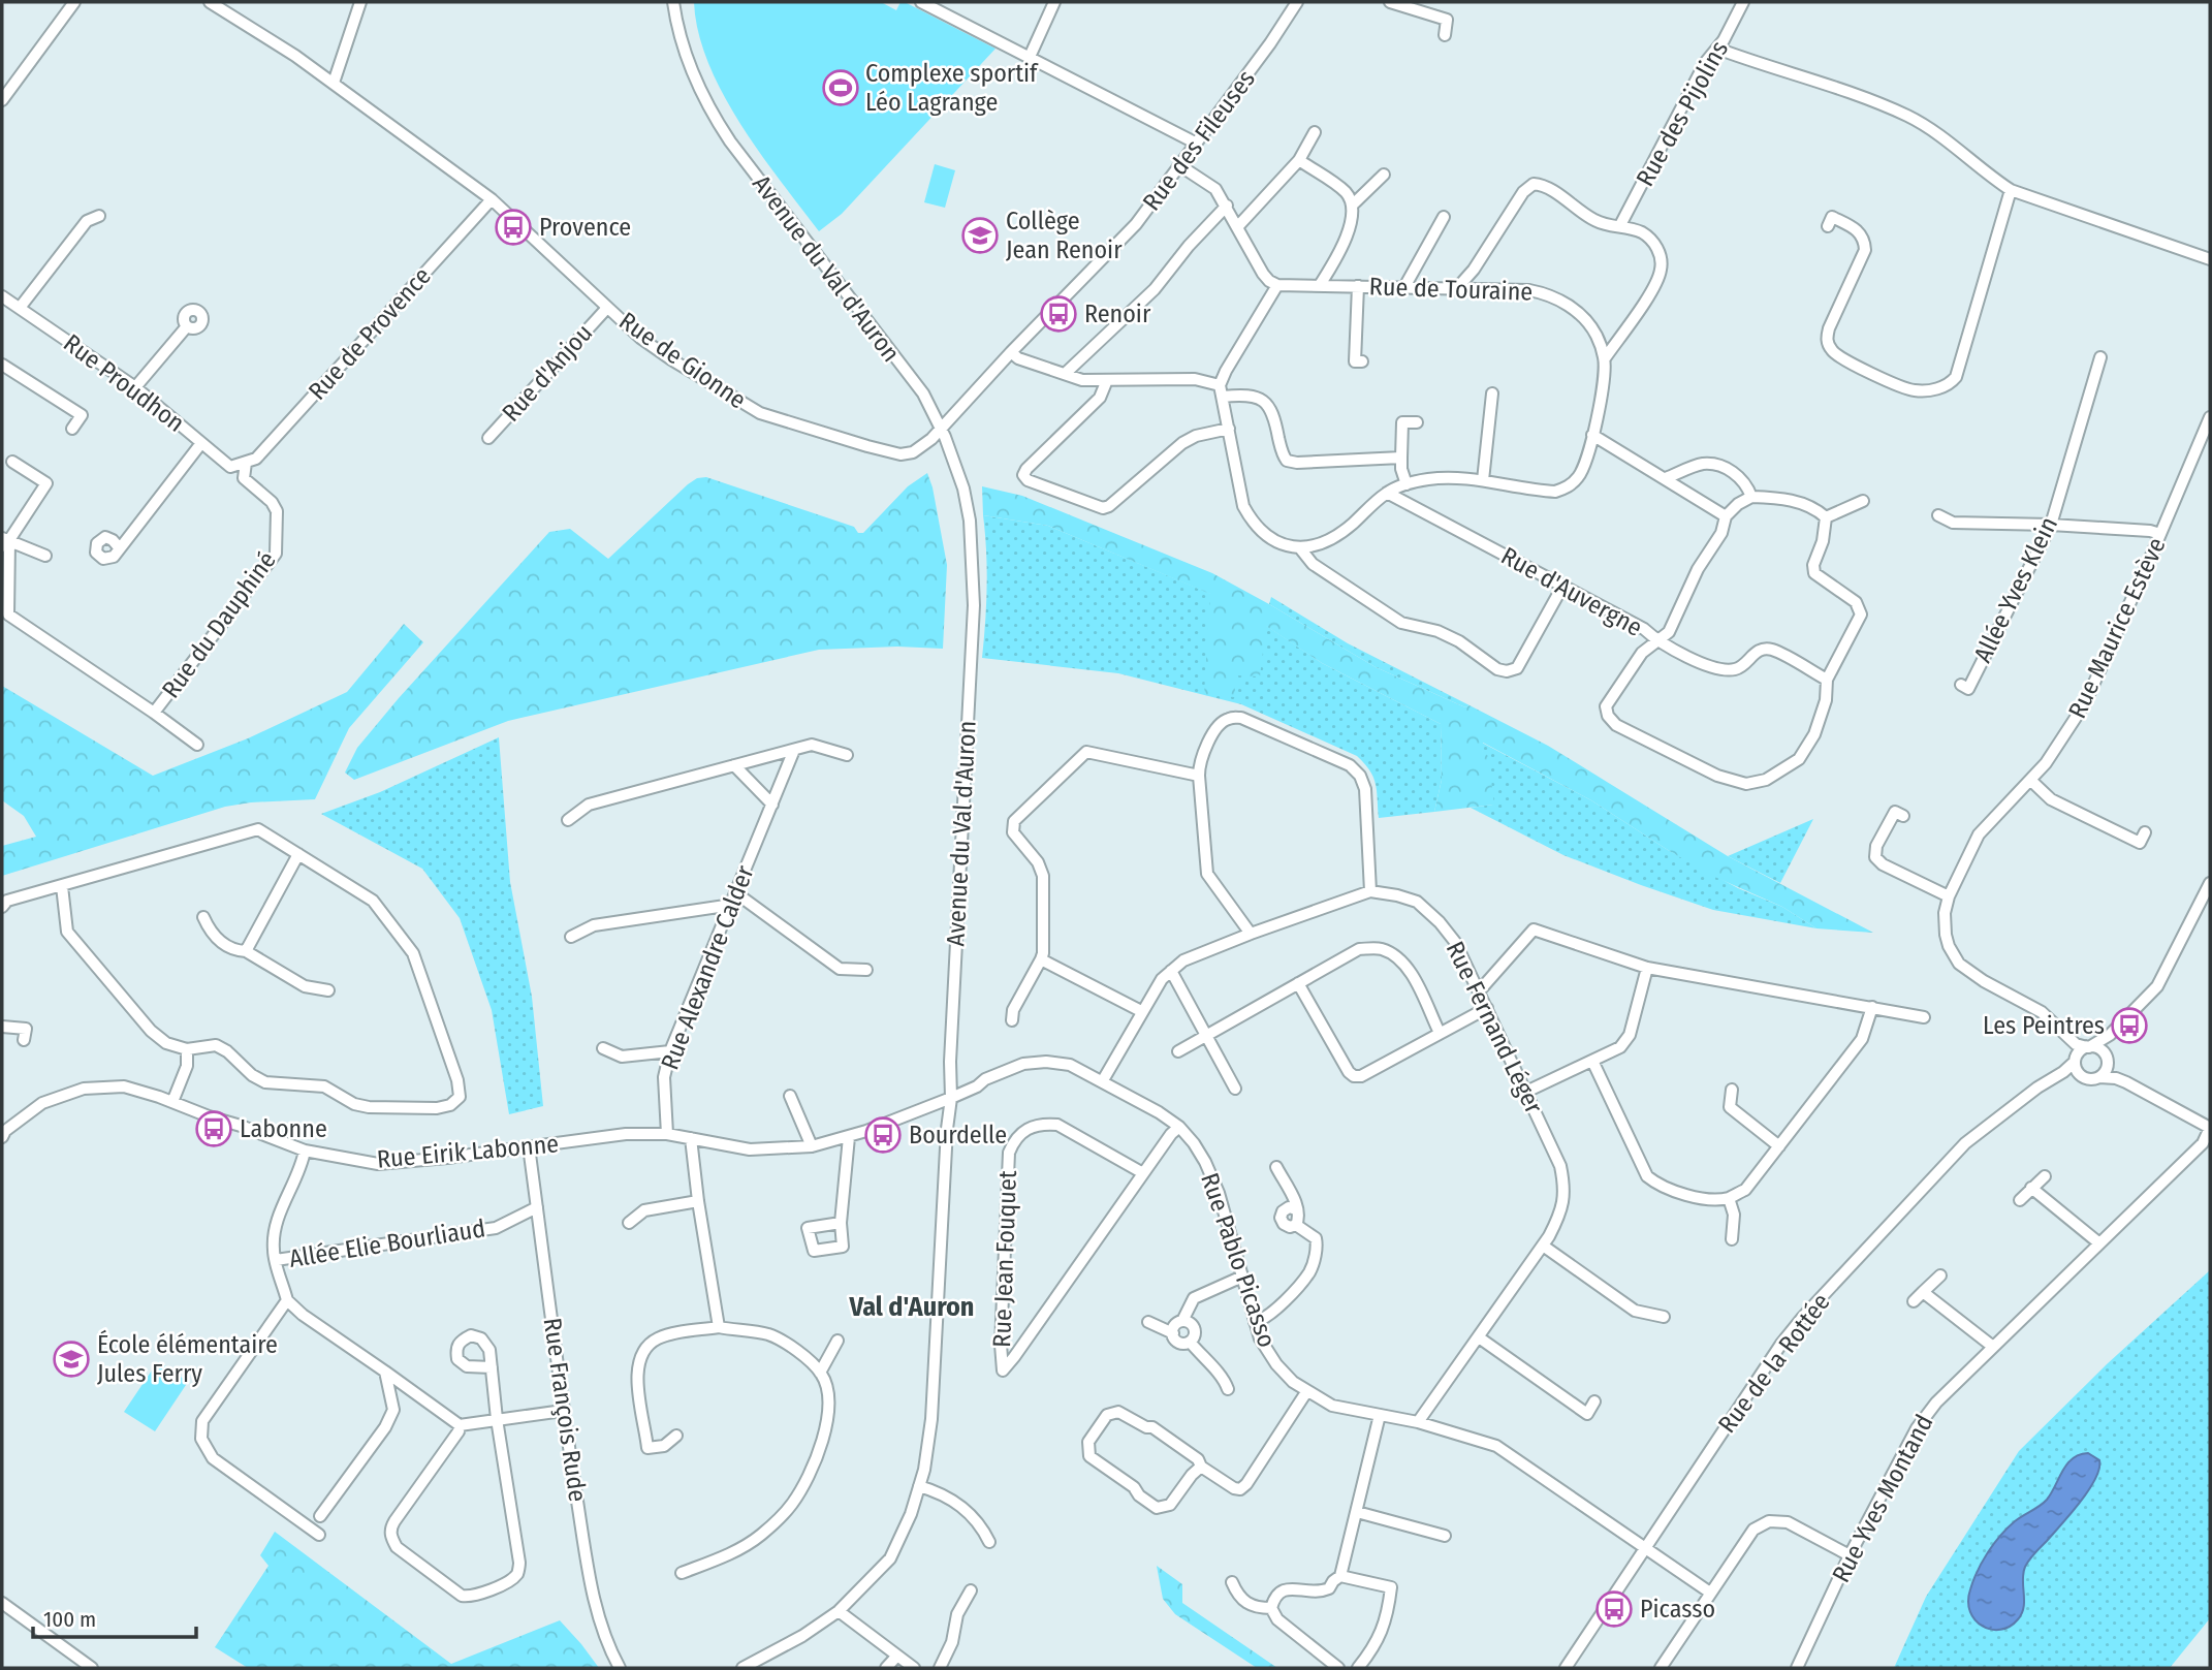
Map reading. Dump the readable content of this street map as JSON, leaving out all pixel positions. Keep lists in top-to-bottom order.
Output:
{
  "streets": {
    "street": [
      "Rue des Pijolins",
      "Rue des Fileuses",
      "Avenue du Val d'Auron",
      "Rue de Touraine",
      "Rue de Provence",
      "Rue de Gionne",
      "Rue d'Anjou",
      "Rue Proudhon",
      "Allée Yves Klein",
      "Rue d'Auvergne",
      "Rue du Dauphiné",
      "Rue Maurice Estève",
      "Rue Alexandre Calder",
      "Rue Fernand Léger",
      "Rue Eirik Labonne",
      "Allée Elie Bourliaud",
      "Rue Jean Fouquet",
      "Rue Pablo Picasso",
      "Rue de la Rottée",
      "Rue François Rude",
      "Rue Yves Montand"
    ]
  },
  "crossings": [
    ["Rue des Fileuses", "Avenue du Val d'Auron"],
    ["Rue des Fileuses", "Rue de Gionne"],
    ["Avenue du Val d'Auron", "Rue de Gionne"],
    ["Avenue du Val d'Auron", "Rue Eirik Labonne"],
    ["Avenue du Val d'Auron", "Rue Pablo Picasso"],
    ["Rue de Touraine", "Rue d'Auvergne"],
    ["Rue de Provence", "Rue de Gionne"],
    ["Rue de Provence", "Rue Proudhon"],
    ["Rue de Provence", "Rue du Dauphiné"],
    ["Rue de Gionne", "Rue d'Anjou"],
    ["Rue Proudhon", "Rue du Dauphiné"],
    ["Rue Maurice Estève", "Rue de la Rottée"],
    ["Rue Alexandre Calder", "Rue Eirik Labonne"],
    ["Rue Fernand Léger", "Rue Pablo Picasso"],
    ["Rue Eirik Labonne", "Rue Pablo Picasso"],
    ["Rue Eirik Labonne", "Rue François Rude"],
    ["Allée Elie Bourliaud", "Rue François Rude"],
    ["Rue Jean Fouquet", "Rue Pablo Picasso"],
    ["Rue Pablo Picasso", "Rue de la Rottée"]
  ],
  "districts": ["Val d'Auron"],
  "places": {
    "sports": ["Complexe sportif Léo Lagrange"],
    "bus stop": [
      "Provence",
      "Renoir",
      "Les Peintres",
      "Labonne",
      "Bourdelle",
      "Picasso"
    ],
    "school or university": ["Collège Jean Renoir", "École élémentaire Jules Ferry"]
  },
  "scale_bar": "100 m"
}
